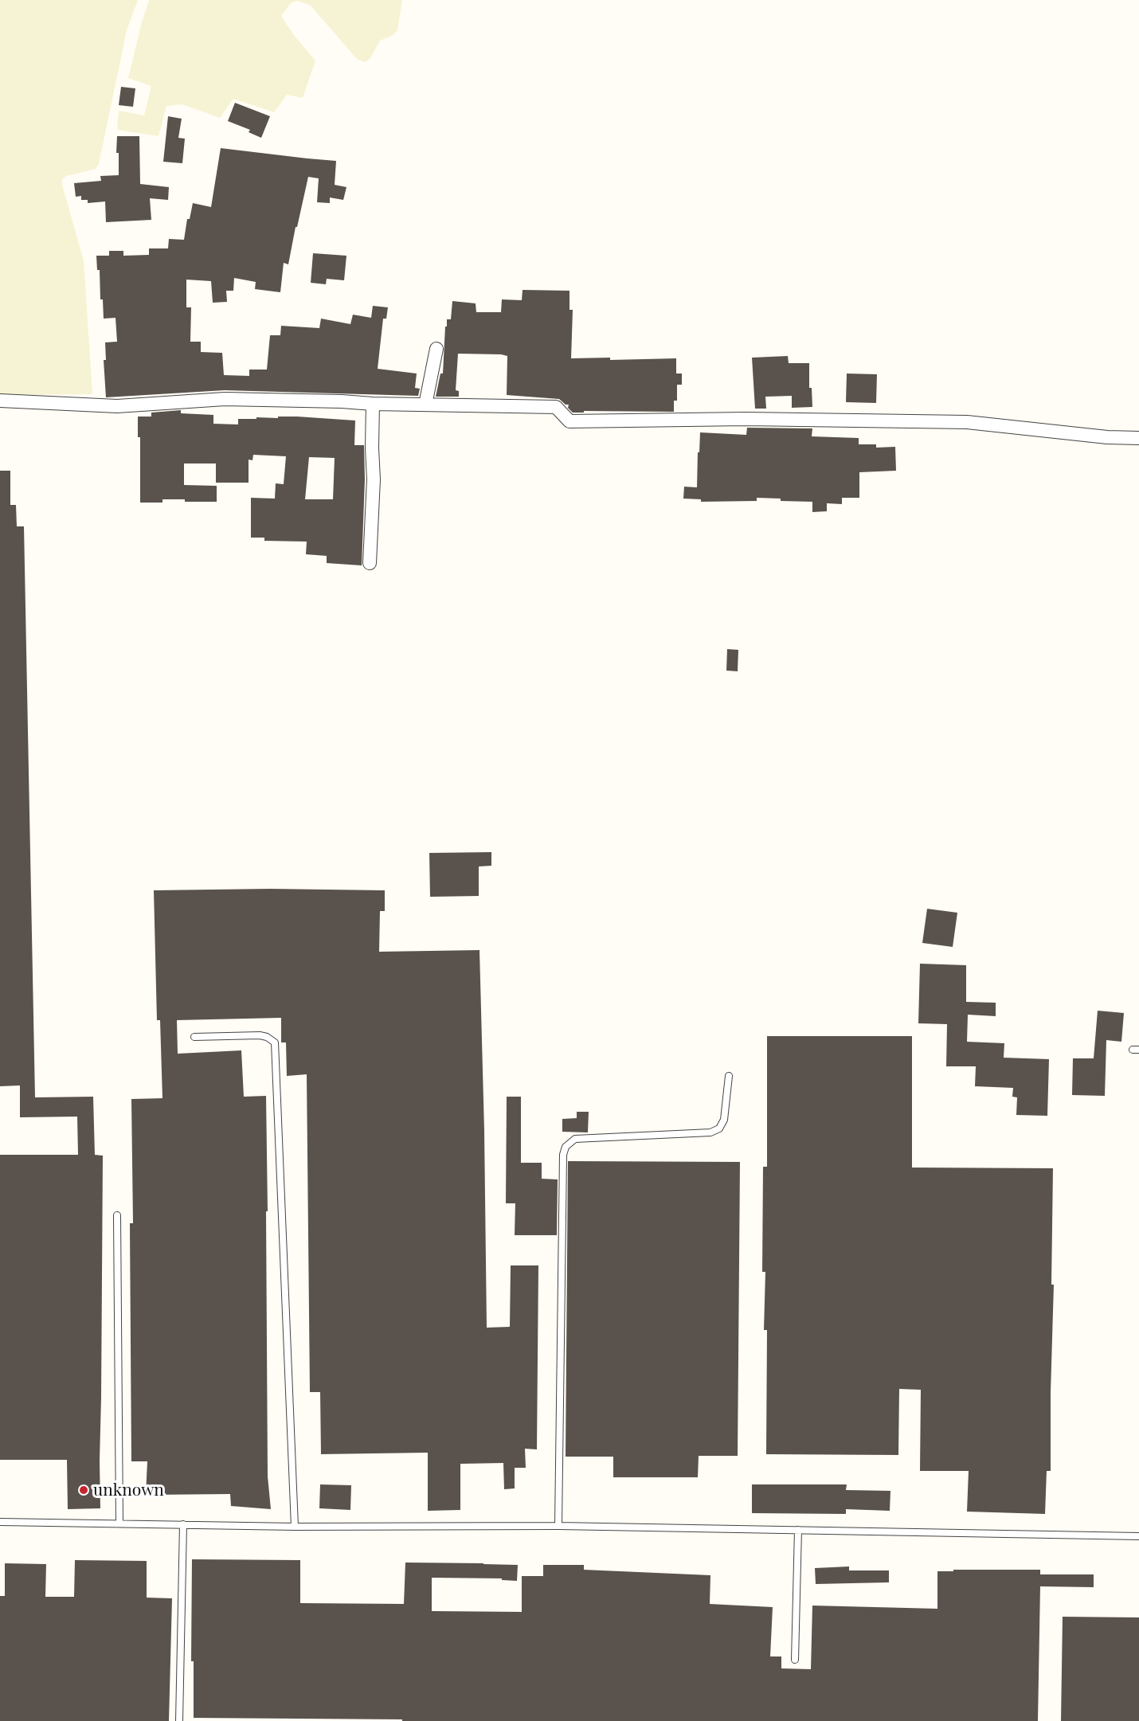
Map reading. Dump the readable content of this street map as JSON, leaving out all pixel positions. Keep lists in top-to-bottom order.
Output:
{
  "places": ["unknown"]
}
